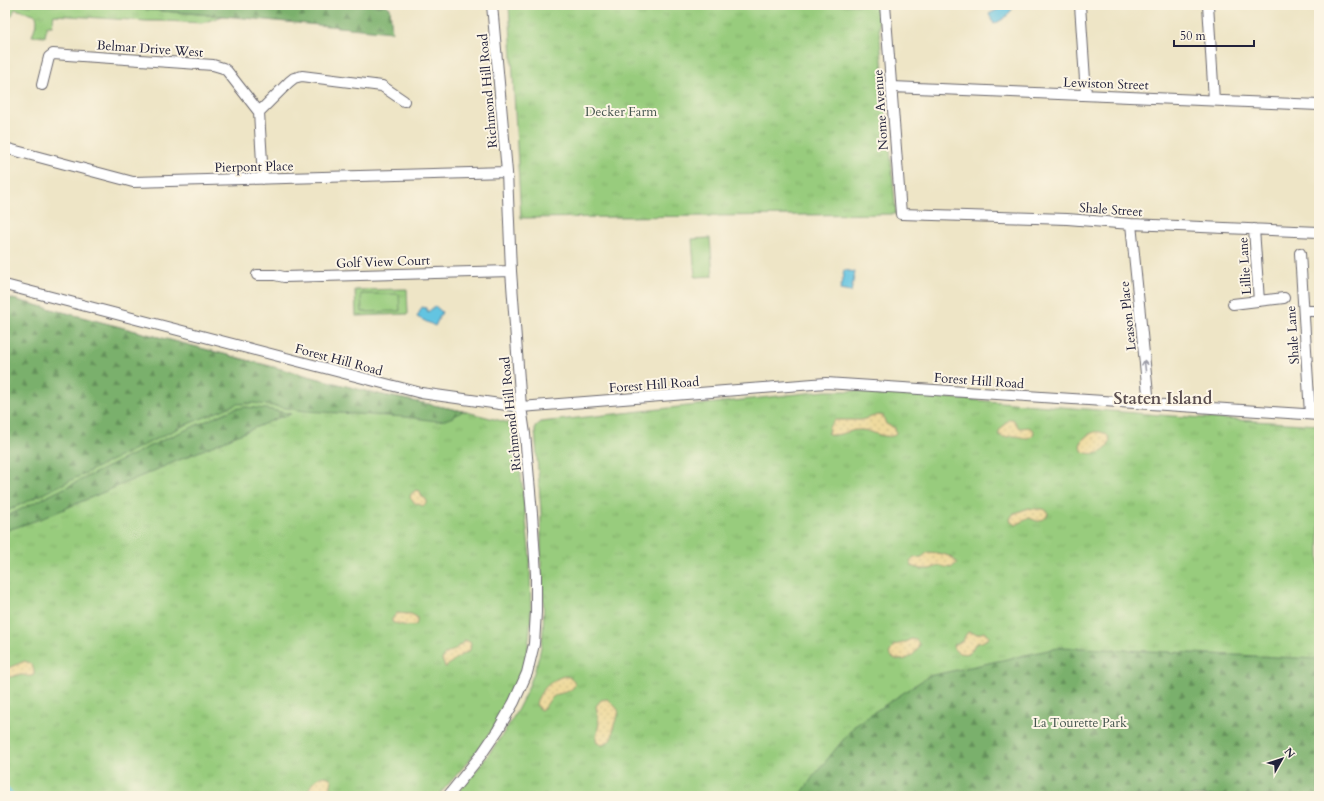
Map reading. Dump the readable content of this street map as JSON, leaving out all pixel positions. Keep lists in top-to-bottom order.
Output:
{
  "streets": {
    "street": [
      "Belmar Drive West",
      "Lewiston Street",
      "Richmond Hill Road",
      "Nome Avenue",
      "Pierpont Place",
      "Shale Street",
      "Golf View Court",
      "Lillie Lane",
      "Leason Place",
      "Shale Lane",
      "Forest Hill Road"
    ]
  },
  "crossings": [
    ["Lewiston Street", "Nome Avenue"],
    ["Richmond Hill Road", "Pierpont Place"],
    ["Richmond Hill Road", "Golf View Court"],
    ["Richmond Hill Road", "Forest Hill Road"],
    ["Nome Avenue", "Shale Street"],
    ["Shale Street", "Lillie Lane"],
    ["Shale Street", "Leason Place"],
    ["Leason Place", "Forest Hill Road"],
    ["Shale Lane", "Forest Hill Road"]
  ],
  "one_way": ["Leason Place"],
  "districts": ["Staten Island"],
  "parks": ["Decker Farm", "La Tourette Park"],
  "scale_bar": "50 m",
  "north": "top right"
}
